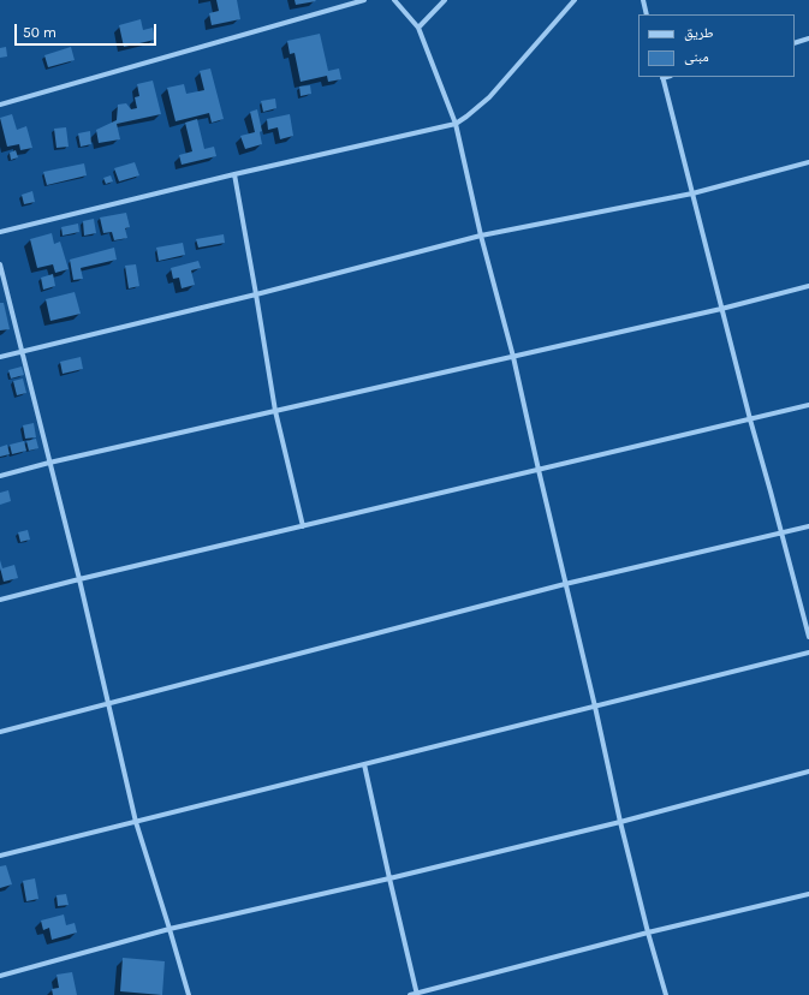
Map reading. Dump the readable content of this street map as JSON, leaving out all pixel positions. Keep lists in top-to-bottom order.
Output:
{
  "legend": ["طريق", "مبنى"],
  "scale_bar": "50 m"
}
